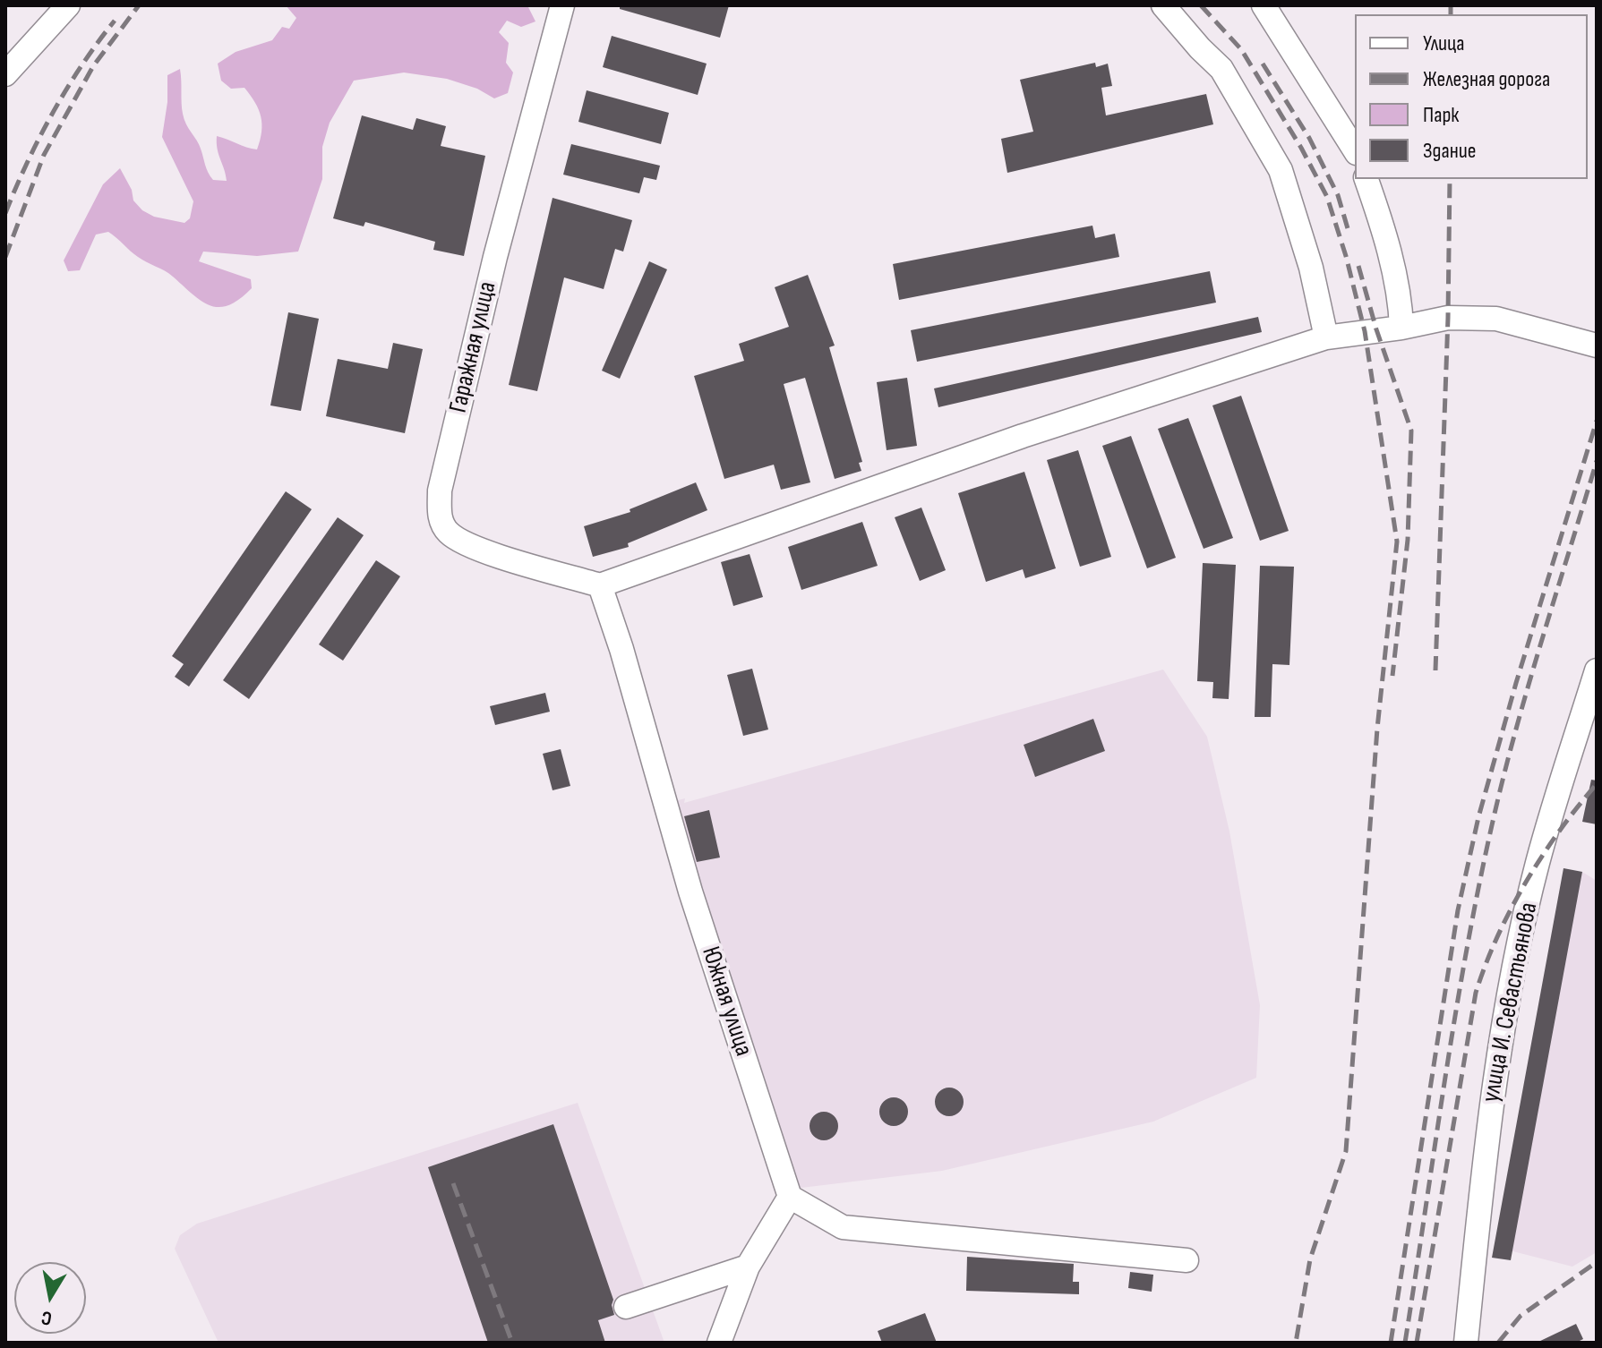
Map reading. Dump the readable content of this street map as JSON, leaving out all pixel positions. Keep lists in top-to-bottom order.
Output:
{
  "streets": {
    "street": ["Гаражная улица", "Южная улица", "улица И. Севастьянова"]
  },
  "crossings": [
    ["Гаражная улица", "Южная улица"]
  ],
  "legend": [
    "Улица",
    "Железная дорога",
    "Парк",
    "Здание"
  ],
  "north": "bottom"
}
